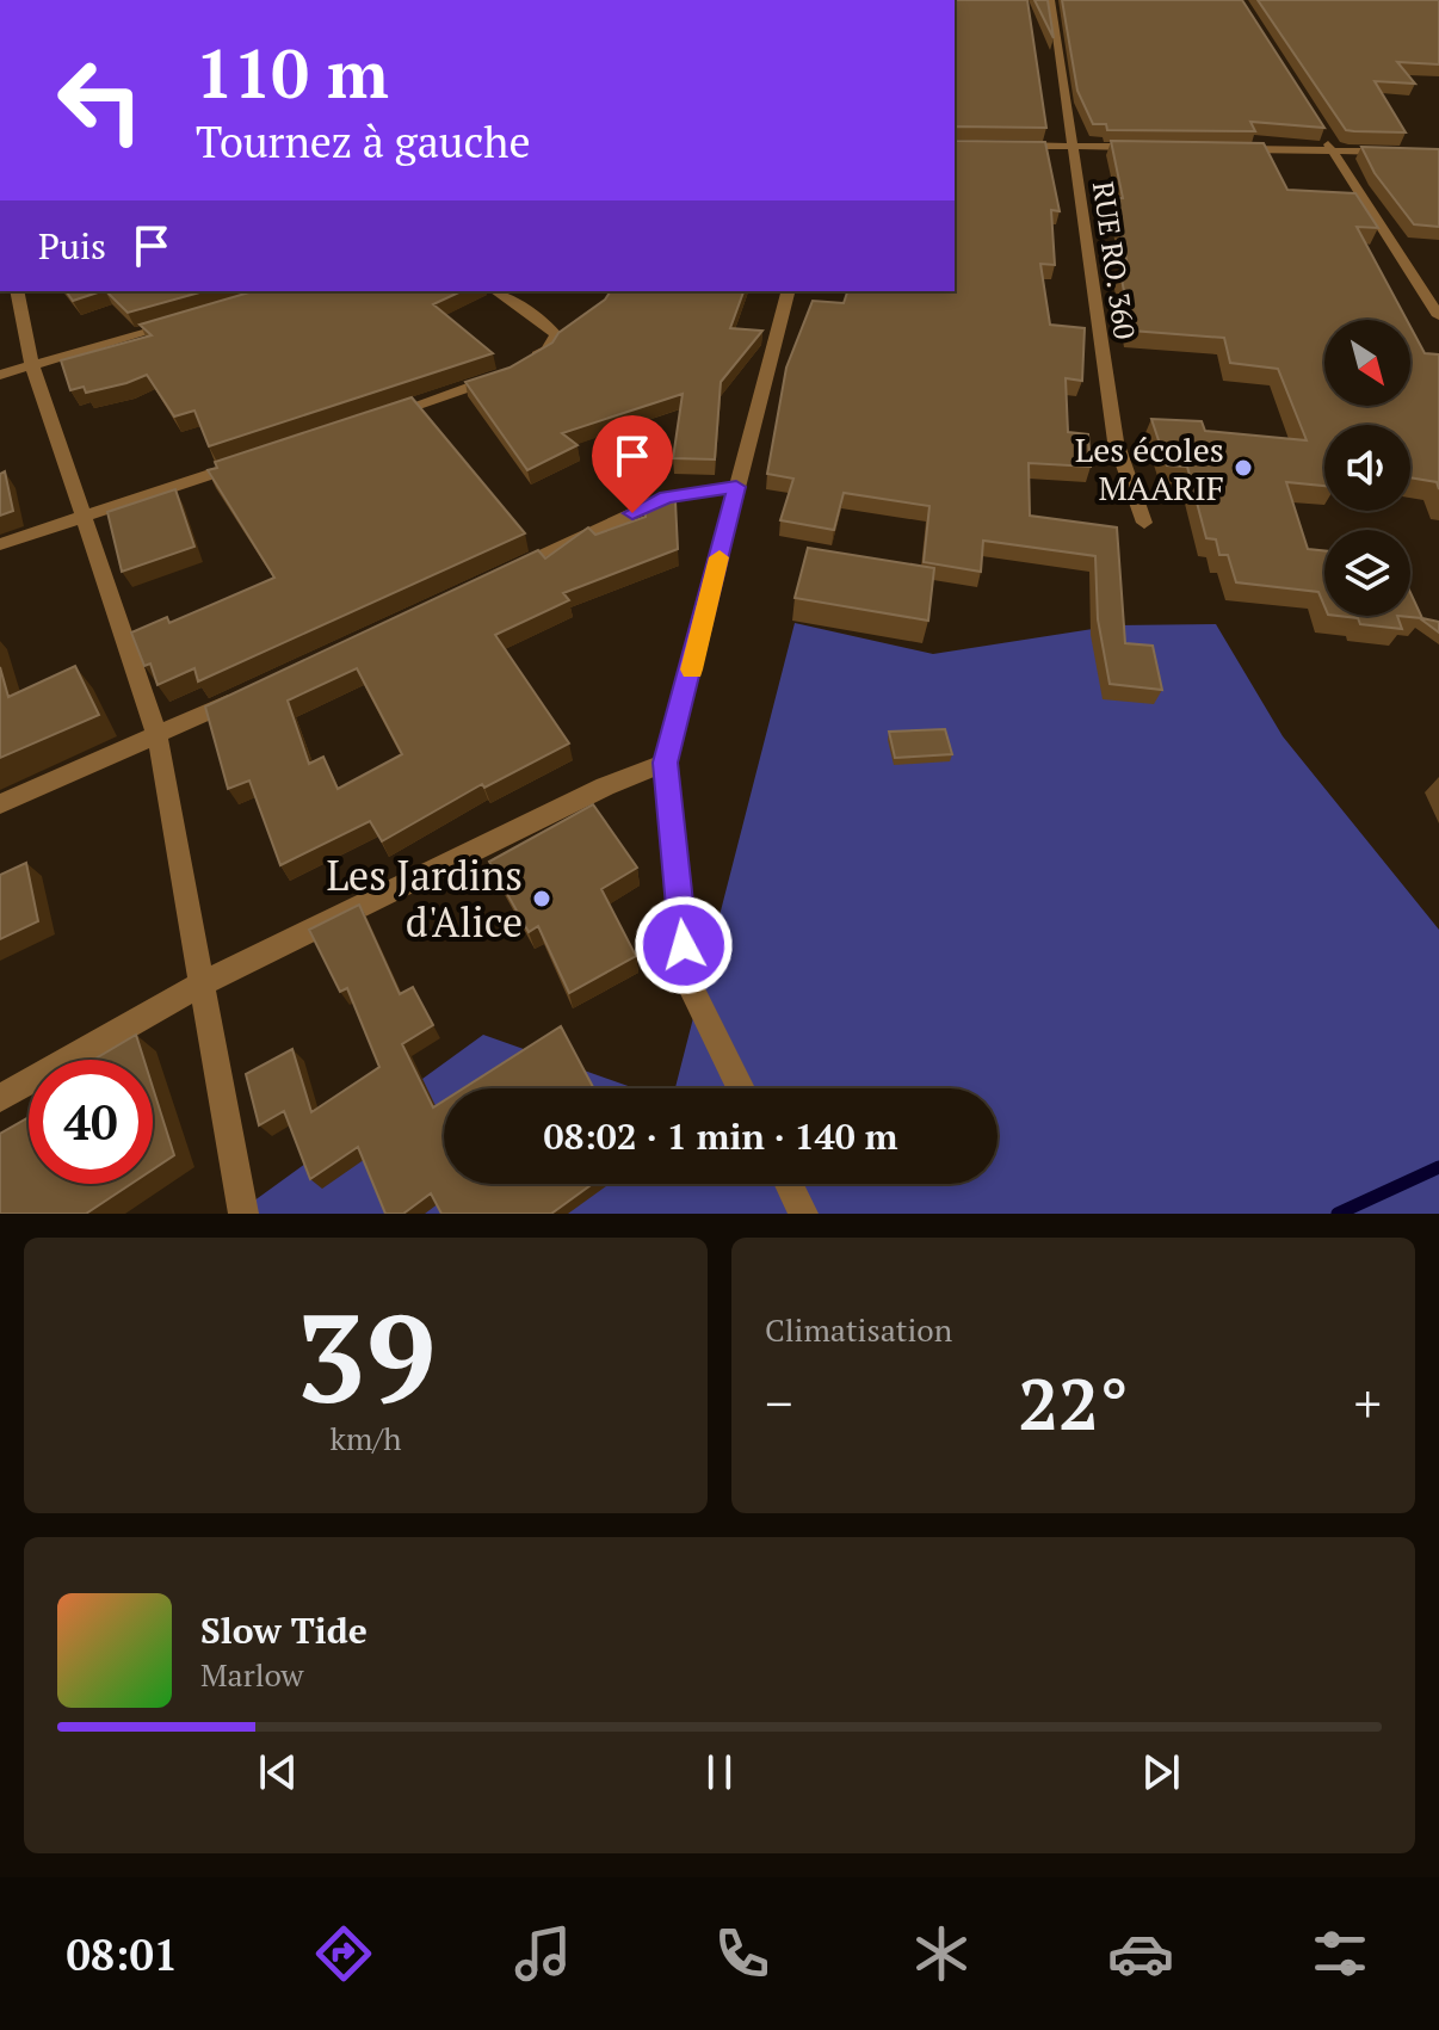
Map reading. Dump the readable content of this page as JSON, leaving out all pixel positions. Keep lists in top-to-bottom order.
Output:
{
  "streets": {
    "street": ["RUE RO. 360"]
  },
  "places": ["Les écoles MAARIF", "Les Jardins d'Alice"],
  "north": "bottom right",
  "page": {
    "turn": ["110 m", "Tournez à gauche"],
    "then": "Puis",
    "limit": "40",
    "trip": "08:02 · 1 min · 140 m",
    "tile": [
      ["39", "km/h"],
      "Climatisation"
    ],
    "heat": ["−", "22°", "+"],
    "song": ["Slow Tide", "Marlow"],
    "tabs": "08:01"
  }
}
